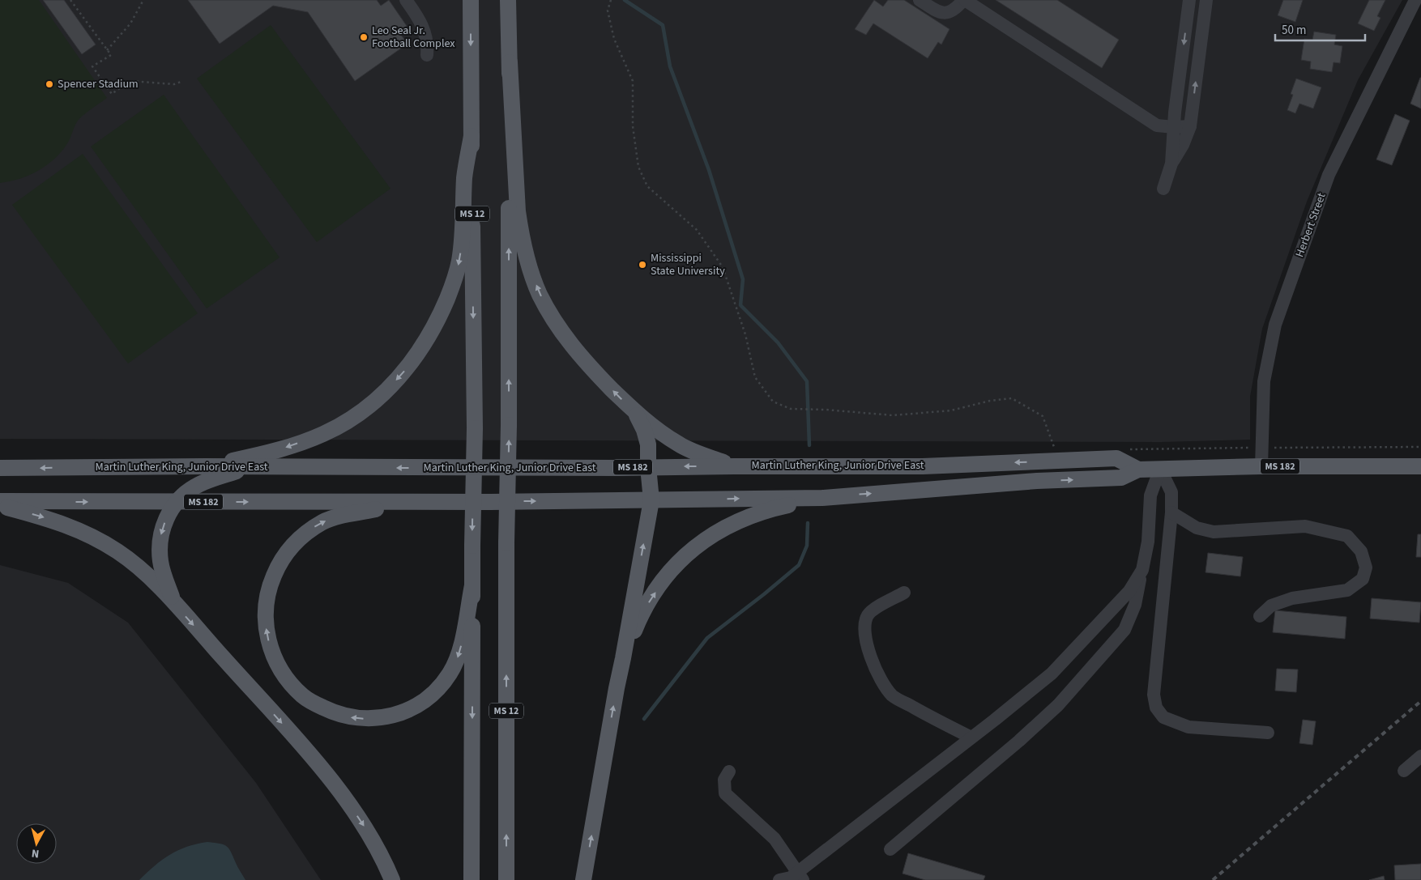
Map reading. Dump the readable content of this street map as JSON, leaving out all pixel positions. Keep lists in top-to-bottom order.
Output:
{
  "streets": {
    "main road": ["MS 12", "Martin Luther King, Junior Drive East", "MS 182"],
    "street": ["Herbert Street"]
  },
  "crossings": [
    ["Herbert Street", "Martin Luther King, Junior Drive East"]
  ],
  "places": ["Leo Seal Jr. Football Complex", "Spencer Stadium", "Mississippi State University"],
  "scale_bar": "50 m",
  "north": "bottom"
}
